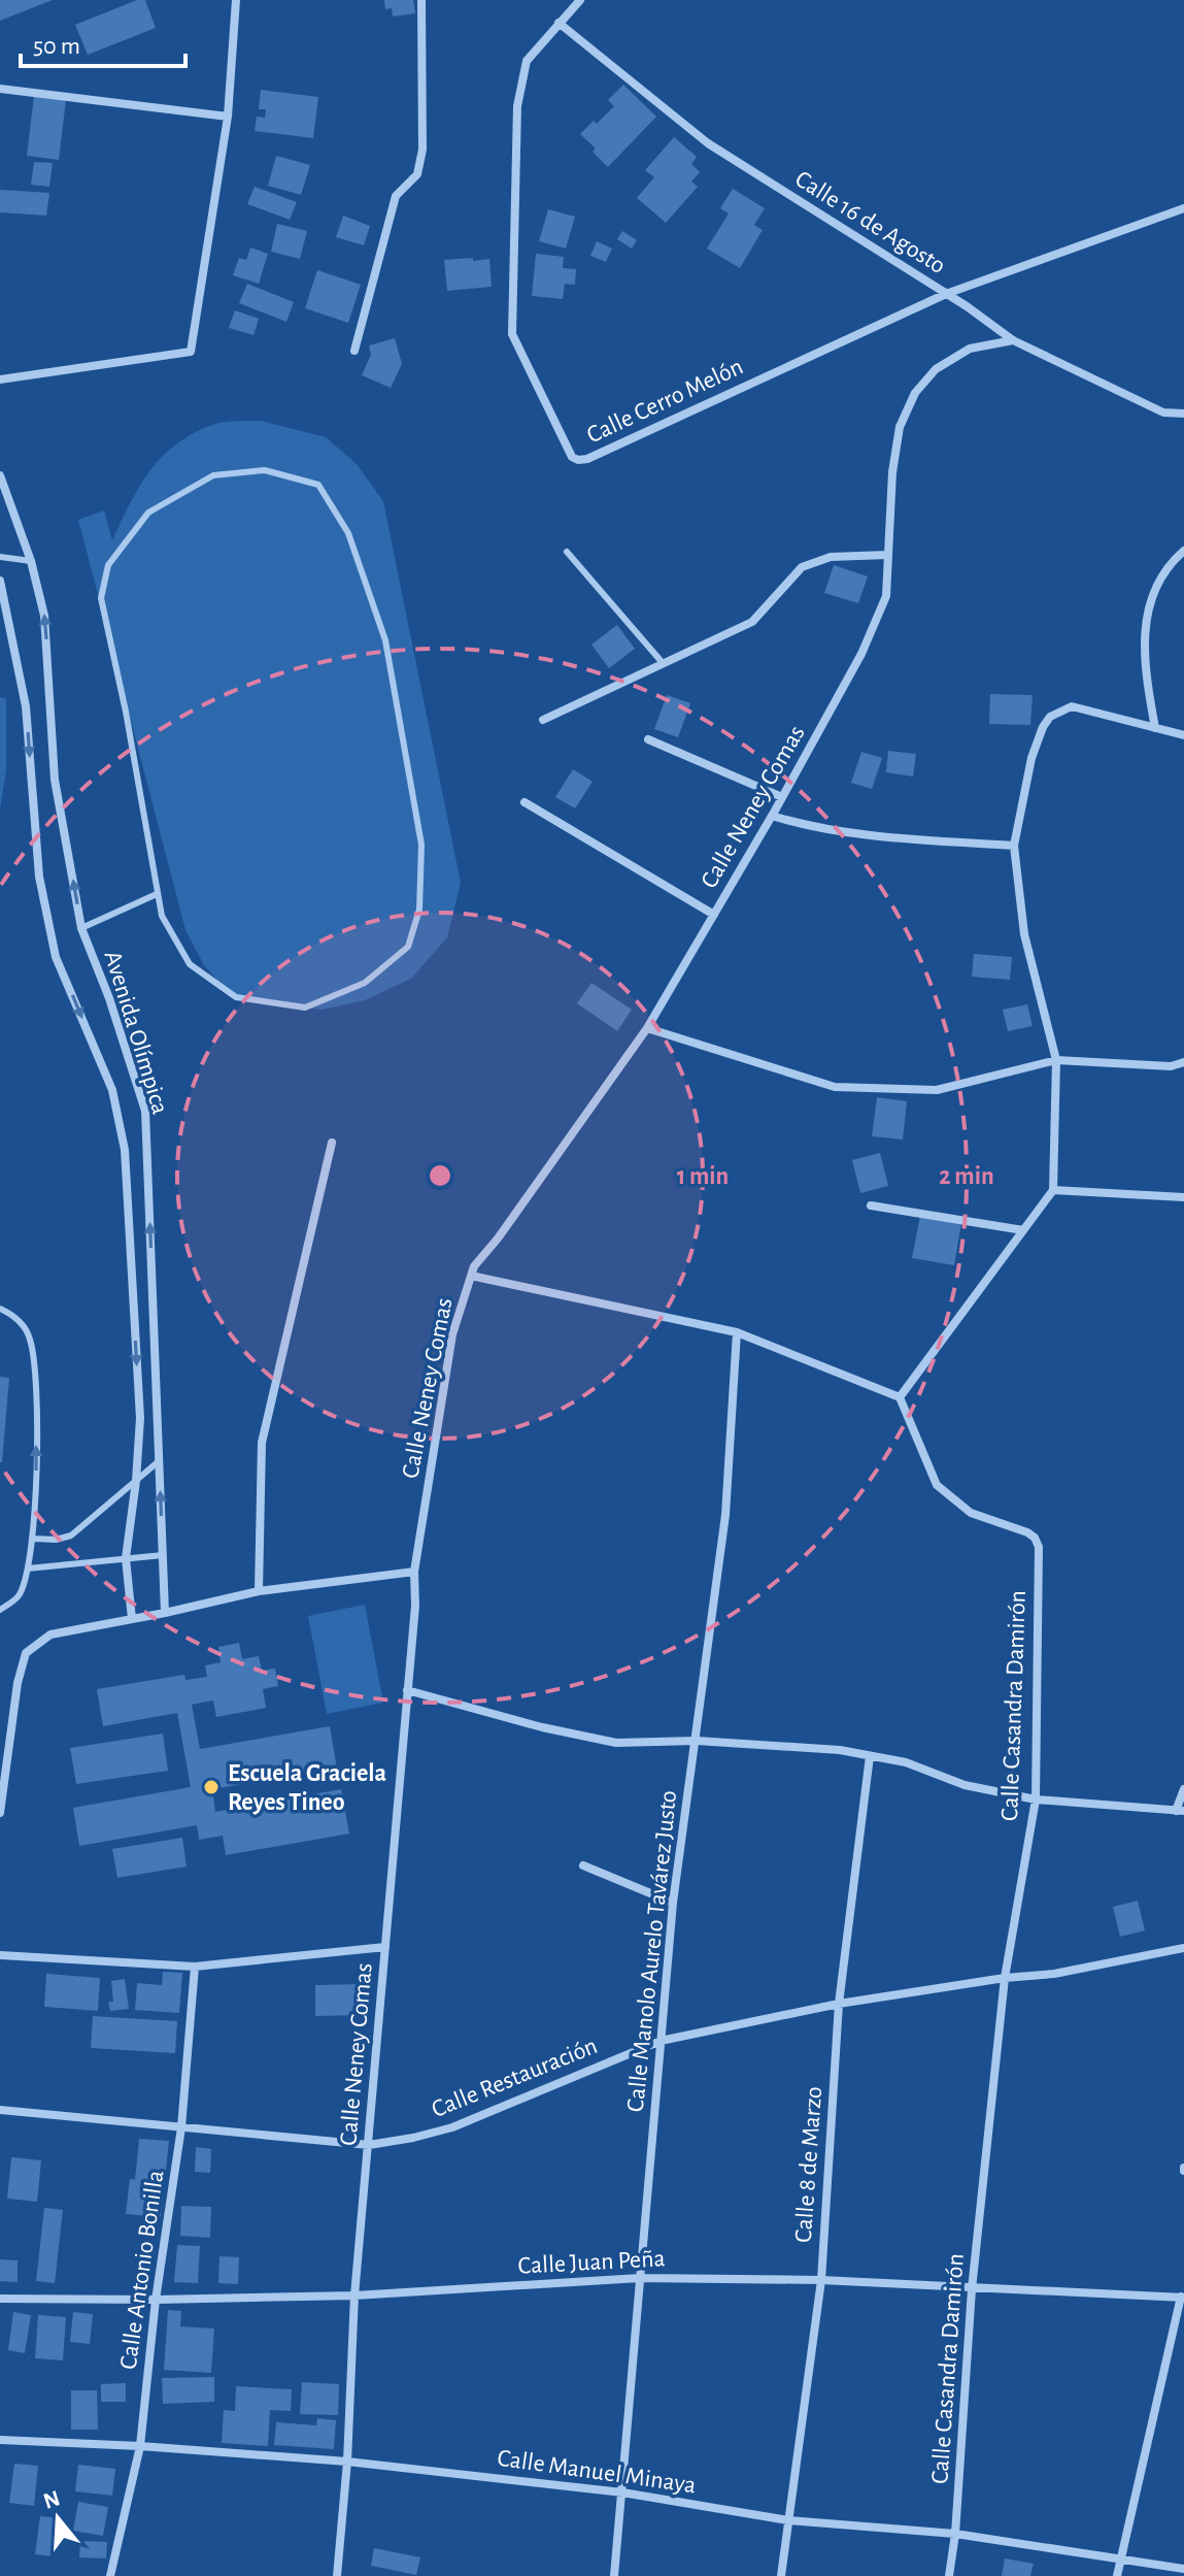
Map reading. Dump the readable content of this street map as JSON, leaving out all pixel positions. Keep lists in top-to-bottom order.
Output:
{
  "streets": {
    "street": [
      "Calle 16 de Agosto",
      "Calle Cerro Melón",
      "Calle Neney Comas",
      "Avenida Olímpica",
      "Calle Casandra Damirón",
      "Calle Manolo Aurelo Tavárez Justo",
      "Calle Restauración",
      "Calle 8 de Marzo",
      "Calle Juan Peña",
      "Calle Antonio Bonilla",
      "Calle Manuel Minaya"
    ]
  },
  "crossings": [
    ["Calle 16 de Agosto", "Calle Cerro Melón"],
    ["Calle 16 de Agosto", "Calle Neney Comas"],
    ["Calle Neney Comas", "Calle Restauración"],
    ["Calle Neney Comas", "Calle Juan Peña"],
    ["Calle Neney Comas", "Calle Manuel Minaya"],
    ["Calle Casandra Damirón", "Calle Restauración"],
    ["Calle Casandra Damirón", "Calle Juan Peña"],
    ["Calle Casandra Damirón", "Calle Manuel Minaya"],
    ["Calle Manolo Aurelo Tavárez Justo", "Calle Restauración"],
    ["Calle Manolo Aurelo Tavárez Justo", "Calle Juan Peña"],
    ["Calle Manolo Aurelo Tavárez Justo", "Calle Manuel Minaya"],
    ["Calle Restauración", "Calle 8 de Marzo"],
    ["Calle Restauración", "Calle Antonio Bonilla"],
    ["Calle 8 de Marzo", "Calle Juan Peña"],
    ["Calle 8 de Marzo", "Calle Manuel Minaya"],
    ["Calle Juan Peña", "Calle Antonio Bonilla"],
    ["Calle Antonio Bonilla", "Calle Manuel Minaya"]
  ],
  "places": ["Escuela Graciela Reyes Tineo"],
  "scale_bar": "50 m",
  "north": "top",
  "rings": ["1 min", "2 min"]
}
